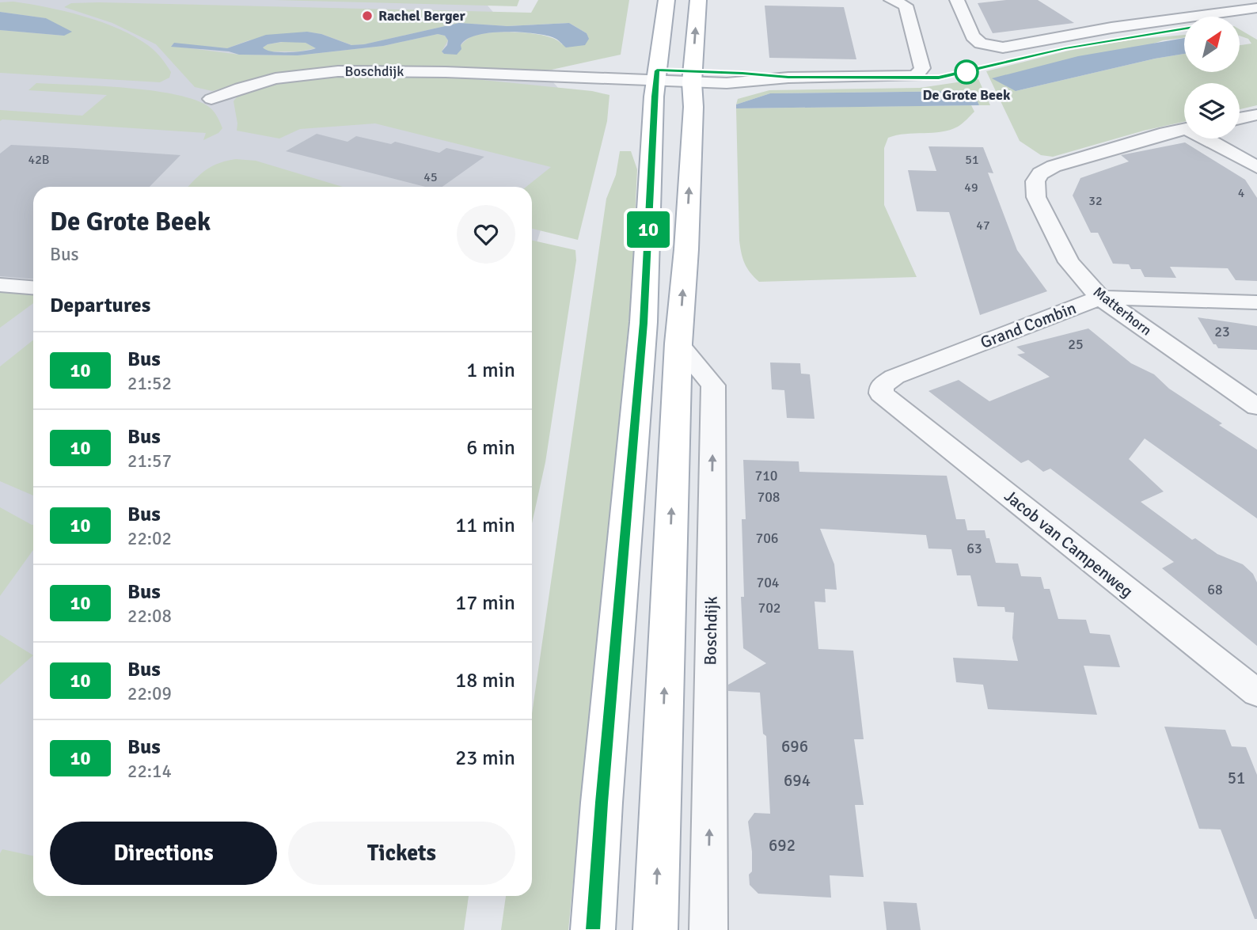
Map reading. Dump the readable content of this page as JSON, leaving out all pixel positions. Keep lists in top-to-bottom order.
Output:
{
  "streets": {
    "street": [
      "Boschdijk",
      "Matterhorn",
      "Grand Combin",
      "Jacob van Campenweg"
    ]
  },
  "crossings": [
    ["Matterhorn", "Grand Combin"],
    ["Grand Combin", "Jacob van Campenweg"]
  ],
  "one_way": ["Boschdijk"],
  "places": ["Rachel Berger", "De Grote Beek"],
  "lines": ["bus line 10"],
  "house_numbers": [
    "42B",
    "51",
    "45",
    "49",
    "4",
    "32",
    "47",
    "23",
    "25",
    "710",
    "708",
    "706",
    "63",
    "704",
    "68",
    "702",
    "696",
    "51",
    "694",
    "692"
  ],
  "north": "top right",
  "page": {
    "on_map": "10",
    "heading": [
      ["De Grote Beek", "Bus"],
      "Departures"
    ],
    "list": [
      {
        "mark": "10",
        "name": "Bus",
        "note": "21:52",
        "value": "1 min"
      },
      {
        "mark": "10",
        "name": "Bus",
        "note": "21:57",
        "value": "6 min"
      },
      {
        "mark": "10",
        "name": "Bus",
        "note": "22:02",
        "value": "11 min"
      },
      {
        "mark": "10",
        "name": "Bus",
        "note": "22:08",
        "value": "17 min"
      },
      {
        "mark": "10",
        "name": "Bus",
        "note": "22:09",
        "value": "18 min"
      },
      {
        "mark": "10",
        "name": "Bus",
        "note": "22:14",
        "value": "23 min"
      }
    ],
    "buttons": ["Directions", "Tickets"]
  }
}
